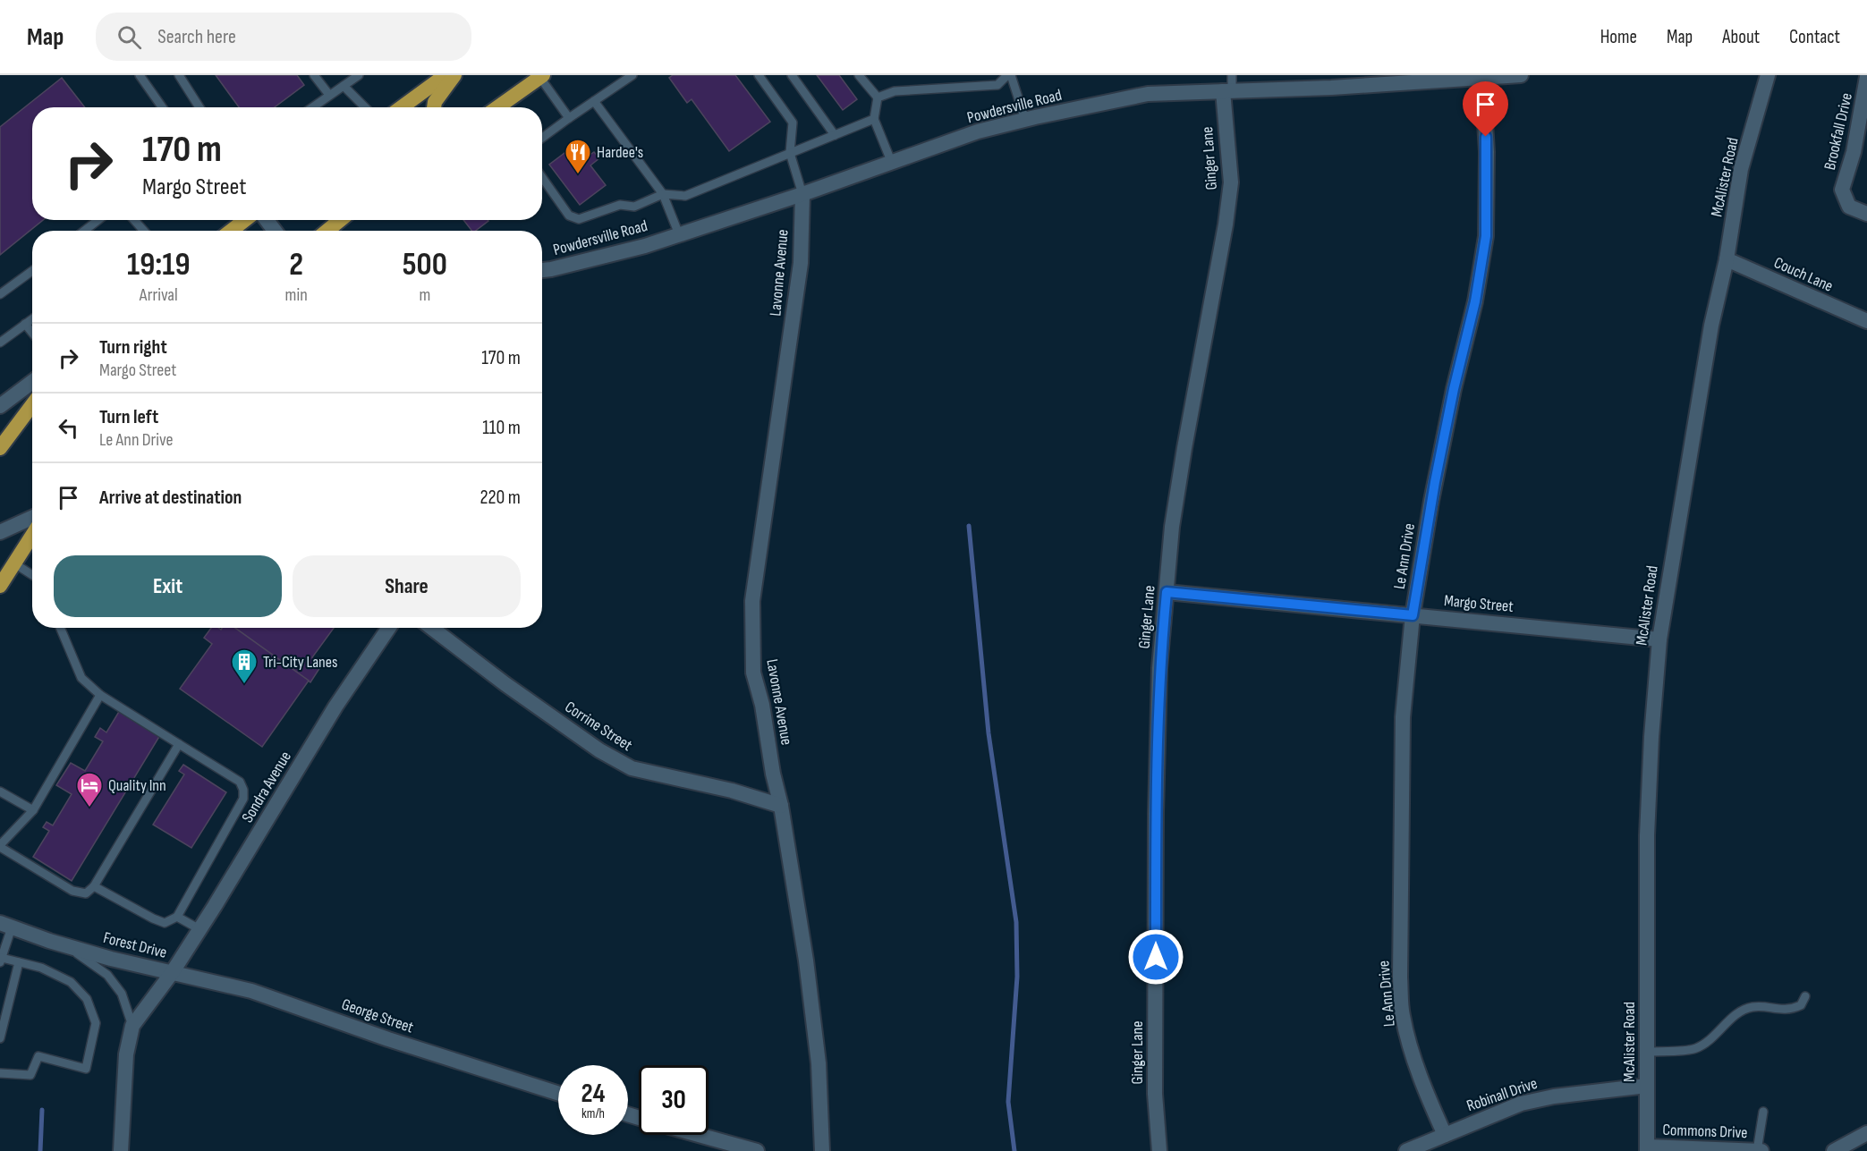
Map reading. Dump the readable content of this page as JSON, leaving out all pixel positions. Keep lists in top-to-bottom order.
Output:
{
  "streets": {
    "street": [
      "Powdersville Road",
      "Brookfall Drive",
      "Ginger Lane",
      "McAlister Road",
      "Lavonne Avenue",
      "Couch Lane",
      "Le Ann Drive",
      "Margo Street",
      "Corrine Street",
      "Sondra Avenue",
      "Forest Drive",
      "George Street",
      "Robinall Drive",
      "Commons Drive"
    ]
  },
  "crossings": [
    ["Powdersville Road", "Ginger Lane"],
    ["Powdersville Road", "Lavonne Avenue"],
    ["Powdersville Road", "Le Ann Drive"],
    ["Ginger Lane", "Margo Street"],
    ["McAlister Road", "Couch Lane"],
    ["McAlister Road", "Margo Street"],
    ["McAlister Road", "Robinall Drive"],
    ["McAlister Road", "Commons Drive"],
    ["Lavonne Avenue", "Corrine Street"],
    ["Le Ann Drive", "Margo Street"],
    ["Le Ann Drive", "Robinall Drive"],
    ["Sondra Avenue", "Forest Drive"],
    ["Sondra Avenue", "George Street"],
    ["Forest Drive", "George Street"]
  ],
  "places": {
    "restaurant": ["Hardee's"],
    "building": ["Tri-City Lanes"],
    "hotel": ["Quality Inn"]
  },
  "page": {
    "header": "Map",
    "search": "Search here",
    "nav": [
      "Home",
      "Map",
      "About",
      "Contact"
    ],
    "turn": ["170 m", "Margo Street"],
    "eta": [
      "19:19",
      "Arrival",
      "2",
      "min",
      "500",
      "m"
    ],
    "list": [
      {
        "name": "Turn right",
        "note": "Margo Street",
        "value": "170 m"
      },
      {
        "name": "Turn left",
        "note": "Le Ann Drive",
        "value": "110 m"
      },
      {
        "name": "Arrive at destination",
        "value": "220 m"
      }
    ],
    "buttons": ["Exit", "Share"],
    "speed": "24 km/h",
    "limit": "30"
  }
}
